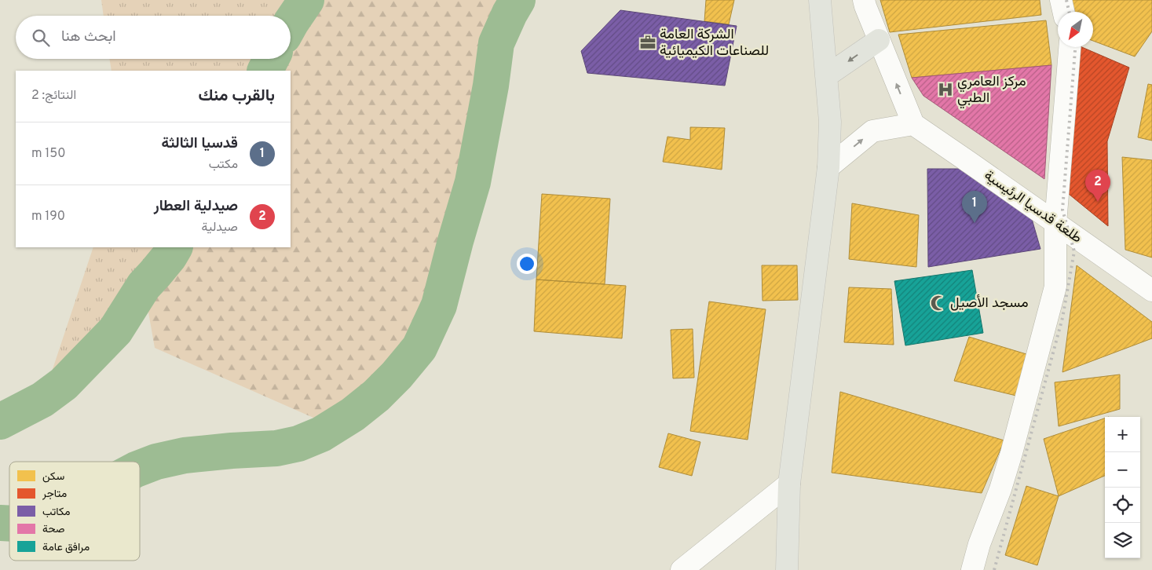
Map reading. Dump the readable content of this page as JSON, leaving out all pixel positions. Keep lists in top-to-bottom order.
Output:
{
  "streets": {
    "street": ["طلعة قدسيا الرئيسية"]
  },
  "places": {
    "office": ["الشركة العامة للصناعات الكيميائية"],
    "hospital": ["مركز العامري الطبي"],
    "mosque": ["مسجد الأصيل"]
  },
  "legend": [
    "سكن",
    "متاجر",
    "مكاتب",
    "صحة",
    "مرافق عامة"
  ],
  "north": "bottom left",
  "page": {
    "search": "ابحث هنا",
    "heading": ["بالقرب منك", "النتائج: 2"],
    "list": [
      {
        "mark": "1",
        "name": "قدسيا الثالثة",
        "note": "مكتب",
        "value": "150 m"
      },
      {
        "mark": "2",
        "name": "صيدلية العطار",
        "note": "صيدلية",
        "value": "190 m"
      }
    ],
    "pins": ["2", "1"],
    "map_buttons": ["+", "−"]
  }
}
